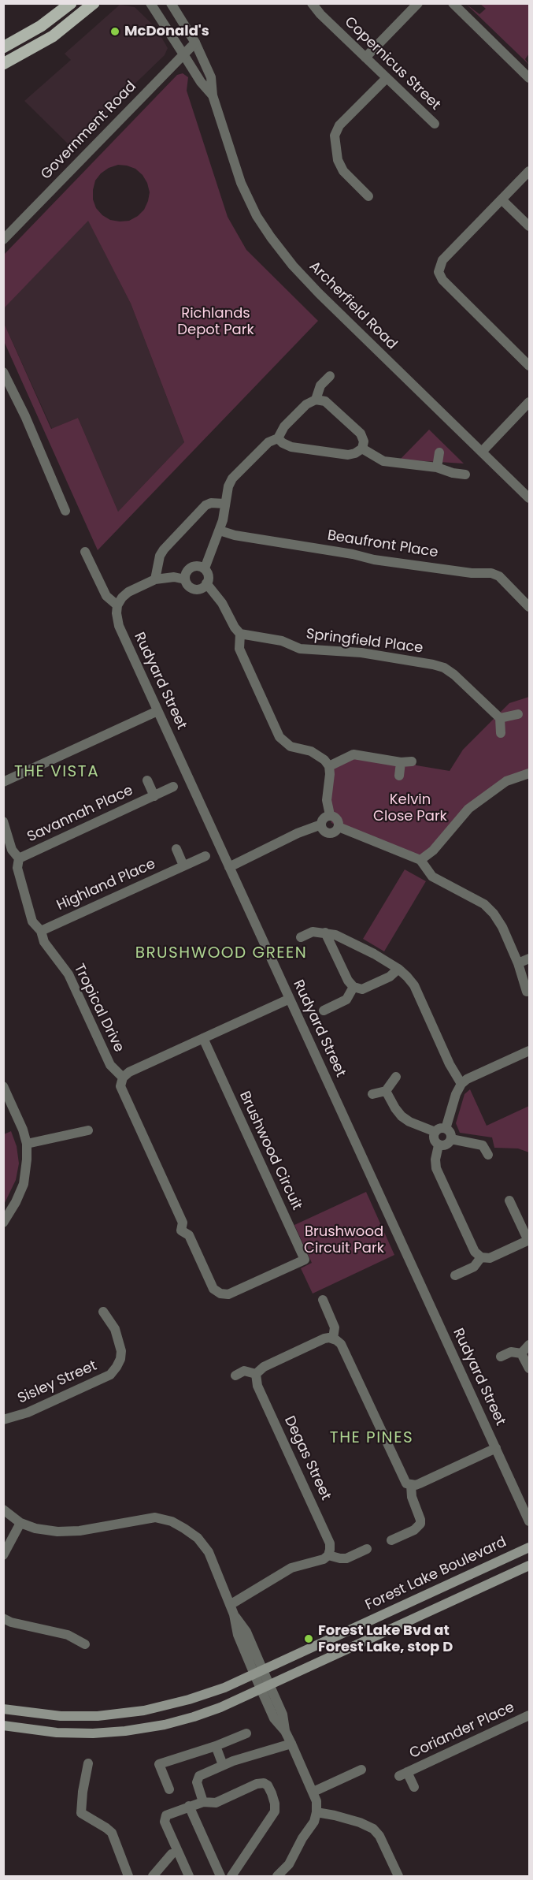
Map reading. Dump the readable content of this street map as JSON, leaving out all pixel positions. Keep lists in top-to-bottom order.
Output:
{
  "streets": {
    "main road": ["Forest Lake Boulevard"],
    "street": [
      "Copernicus Street",
      "Government Road",
      "Archerfield Road",
      "Beaufront Place",
      "Springfield Place",
      "Rudyard Street",
      "Savannah Place",
      "Highland Place",
      "Tropical Drive",
      "Brushwood Circuit",
      "Sisley Street",
      "Degas Street",
      "Coriander Place"
    ]
  },
  "crossings": [
    ["Government Road", "Archerfield Road"],
    ["Savannah Place", "Tropical Drive"],
    ["Highland Place", "Tropical Drive"],
    ["Tropical Drive", "Brushwood Circuit"]
  ],
  "districts": ["THE VISTA", "BRUSHWOOD GREEN", "THE PINES"],
  "parks": ["Richlands Depot Park", "Kelvin Close Park", "Brushwood Circuit Park"],
  "places": ["McDonald's", "Forest Lake Bvd at Forest Lake, stop D"]
}
